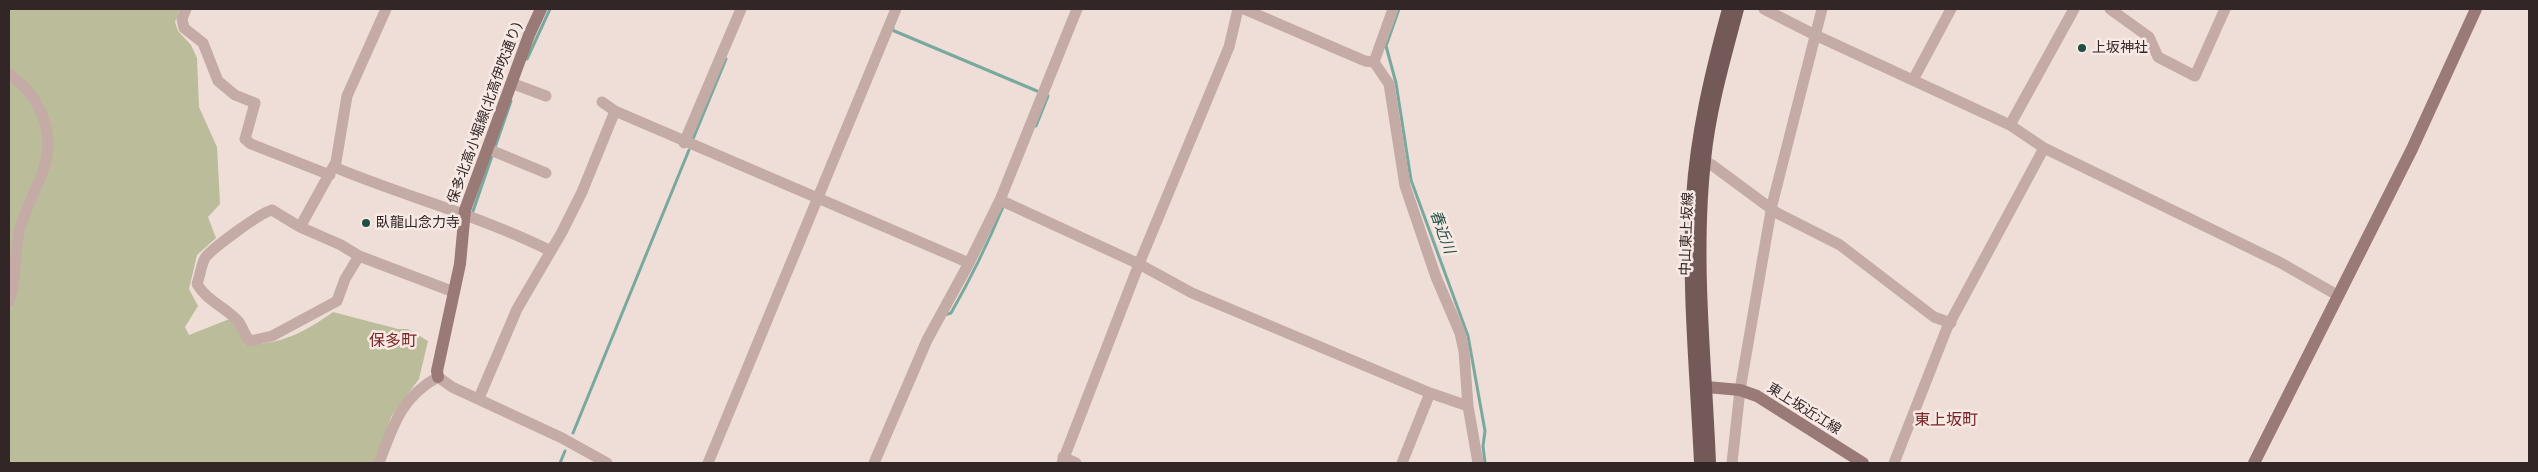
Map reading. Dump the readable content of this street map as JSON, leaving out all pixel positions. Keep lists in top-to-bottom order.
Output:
{
  "streets": {
    "main road": ["中山東上坂線"],
    "street": ["保多北高小堀線(北高伊吹通り)", "東上坂近江線"]
  },
  "crossings": [
    ["中山東上坂線", "東上坂近江線"]
  ],
  "districts": ["保多町", "東上坂町"],
  "water": ["春近川"],
  "places": ["上坂神社", "臥龍山念力寺"]
}
